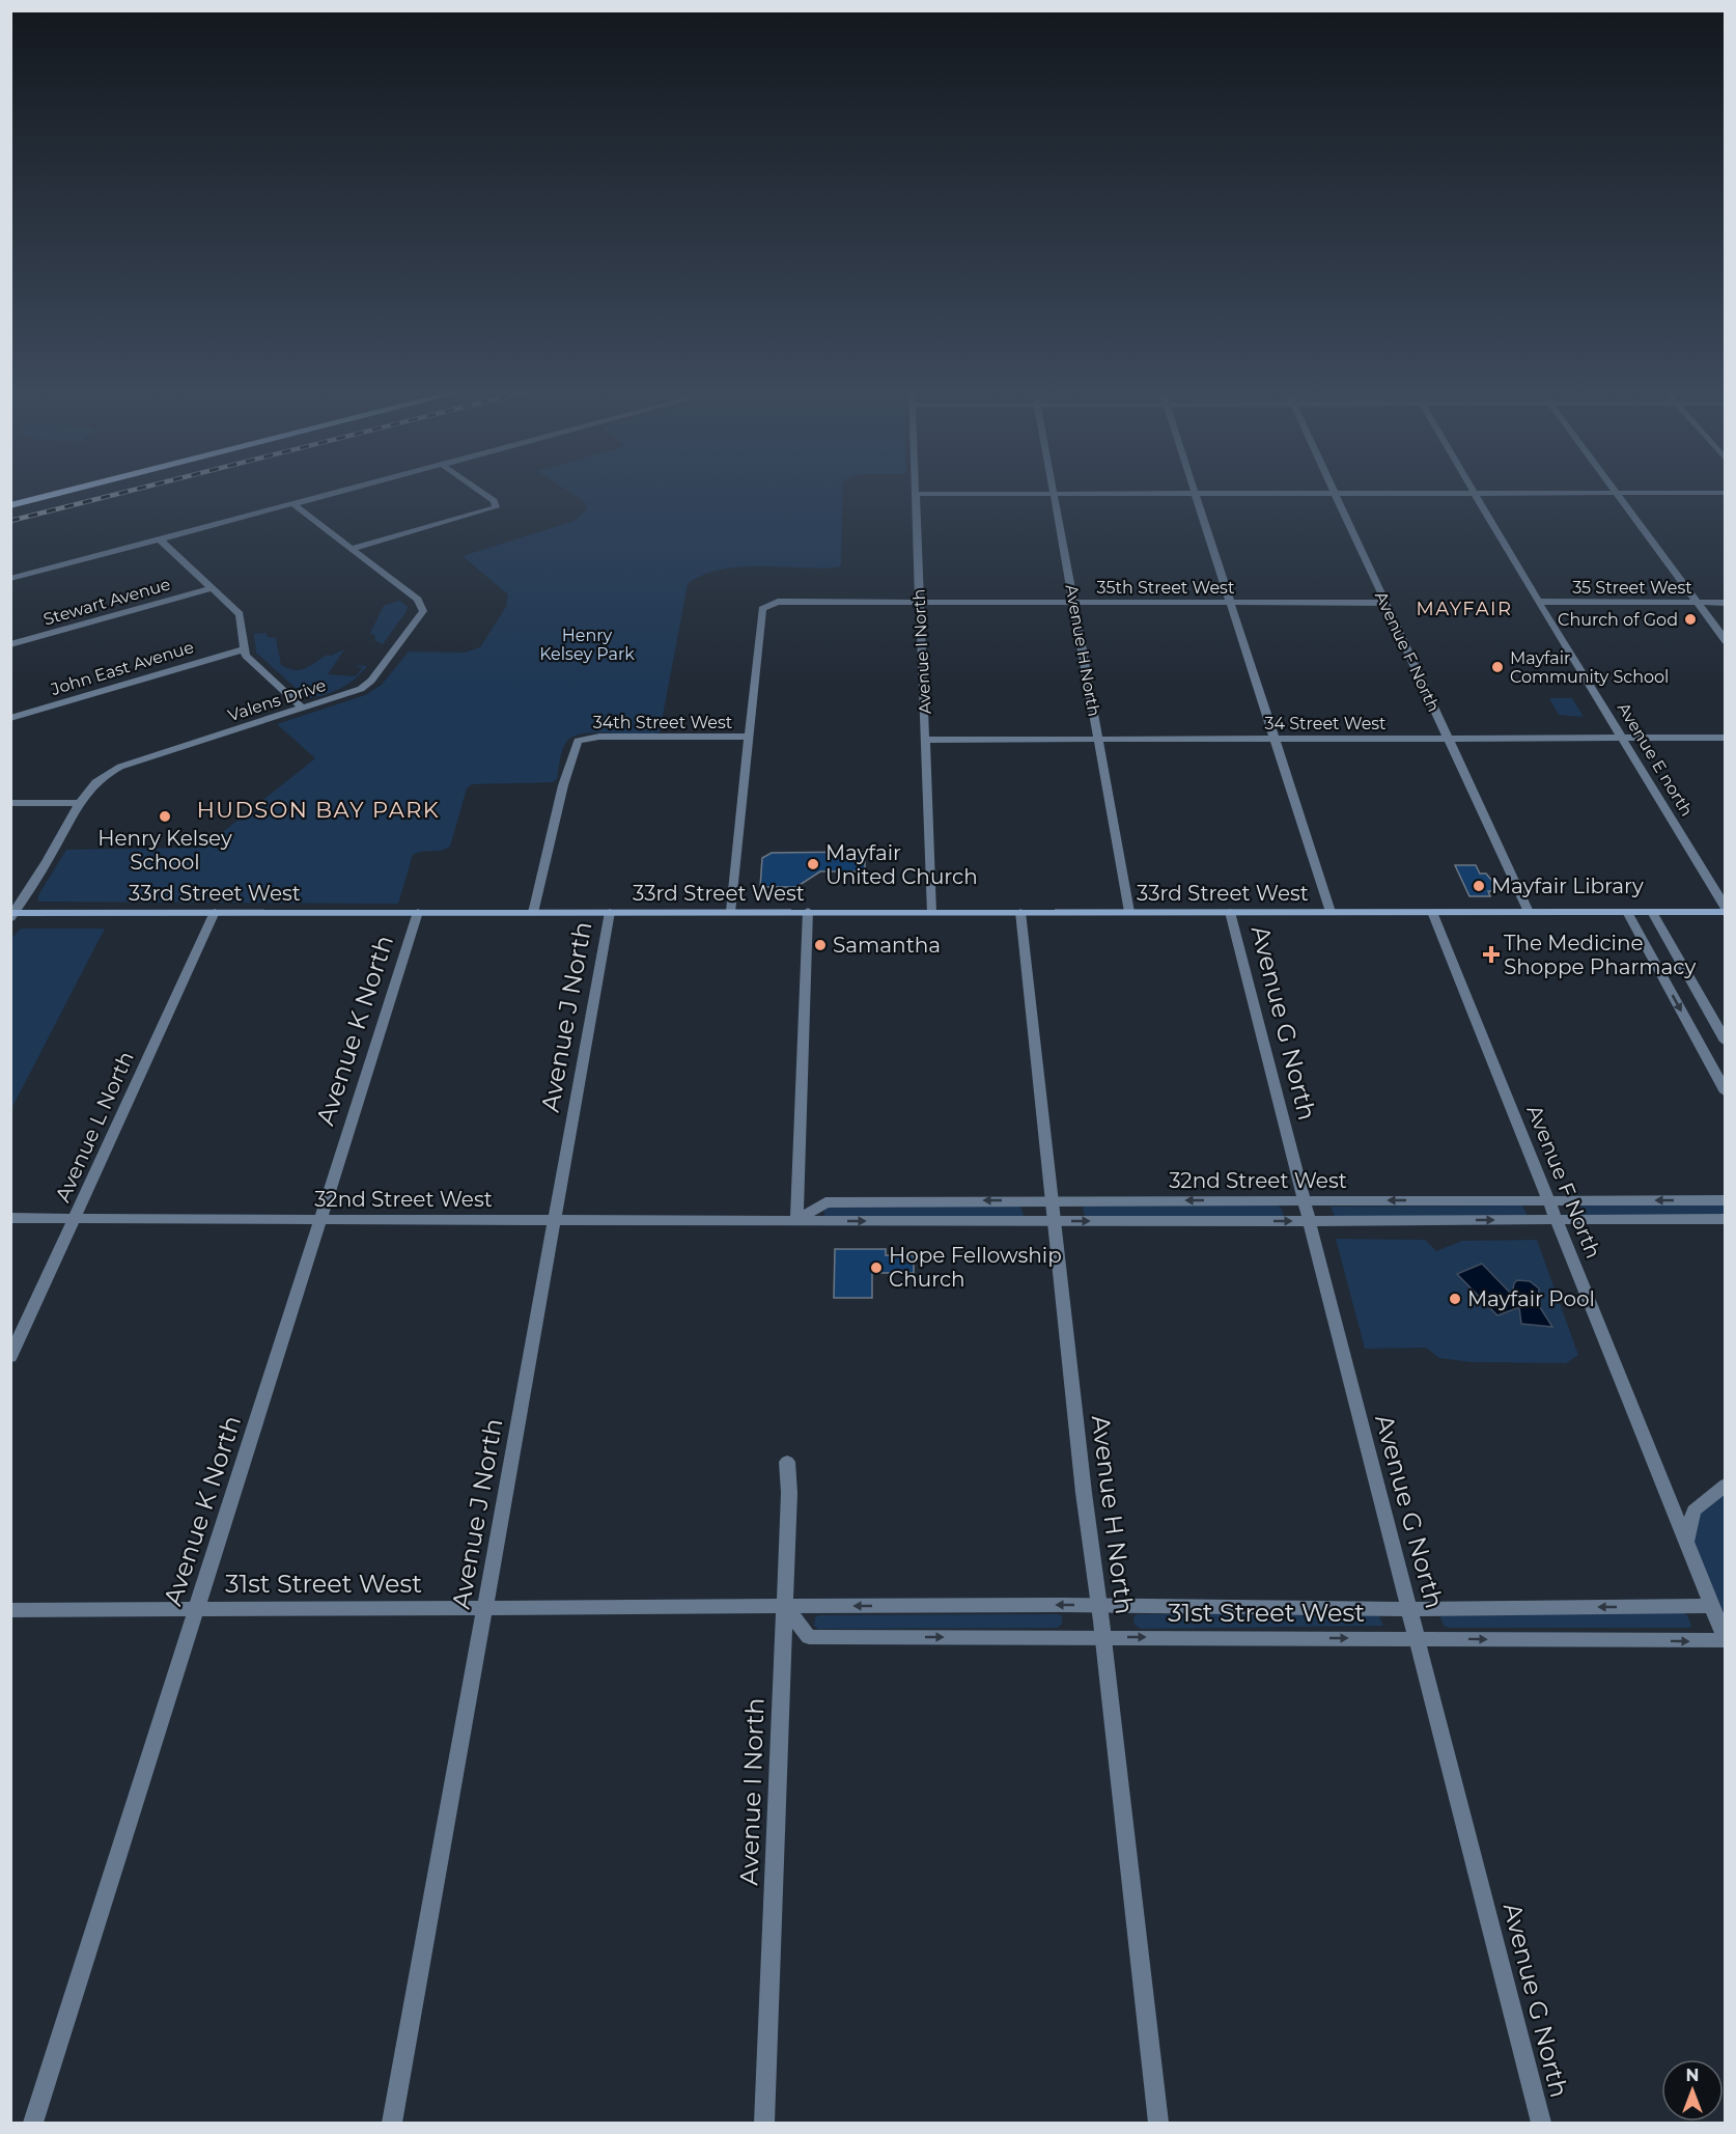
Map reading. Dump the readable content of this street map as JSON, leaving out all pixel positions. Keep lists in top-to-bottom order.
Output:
{
  "streets": {
    "main road": ["33rd Street West"],
    "street": [
      "35th Street West",
      "35 Street West",
      "Stewart Avenue",
      "Avenue H North",
      "Avenue I North",
      "Avenue F North",
      "John East Avenue",
      "Valens Drive",
      "34th Street West",
      "34 Street West",
      "Avenue E north",
      "Avenue J North",
      "Avenue G North",
      "Avenue K North",
      "Avenue L North",
      "32nd Street West",
      "31st Street West"
    ]
  },
  "crossings": [
    ["35th Street West", "Avenue H North"],
    ["35th Street West", "Avenue I North"],
    ["35th Street West", "Avenue F North"],
    ["35th Street West", "34th Street West"],
    ["35 Street West", "Avenue E north"],
    ["Avenue H North", "34 Street West"],
    ["Avenue H North", "33rd Street West"],
    ["Avenue H North", "32nd Street West"],
    ["Avenue H North", "31st Street West"],
    ["Avenue I North", "34 Street West"],
    ["Avenue I North", "33rd Street West"],
    ["Avenue I North", "31st Street West"],
    ["Avenue F North", "34 Street West"],
    ["Avenue F North", "33rd Street West"],
    ["Avenue F North", "32nd Street West"],
    ["Avenue F North", "31st Street West"],
    ["Valens Drive", "33rd Street West"],
    ["34th Street West", "33rd Street West"],
    ["34 Street West", "Avenue E north"],
    ["Avenue E north", "33rd Street West"],
    ["33rd Street West", "Avenue J North"],
    ["33rd Street West", "Avenue G North"],
    ["33rd Street West", "Avenue K North"],
    ["33rd Street West", "Avenue L North"],
    ["Avenue J North", "32nd Street West"],
    ["Avenue J North", "31st Street West"],
    ["Avenue G North", "32nd Street West"],
    ["Avenue G North", "31st Street West"],
    ["Avenue K North", "32nd Street West"],
    ["Avenue K North", "31st Street West"],
    ["Avenue L North", "32nd Street West"]
  ],
  "districts": ["MAYFAIR", "HUDSON BAY PARK"],
  "parks": ["Henry Kelsey Park"],
  "places": {
    "other": [
      "Church of God",
      "Mayfair Community School",
      "Henry Kelsey School",
      "Mayfair United Church",
      "Mayfair Library",
      "Samantha",
      "Hope Fellowship Church",
      "Mayfair Pool"
    ],
    "health": ["The Medicine Shoppe Pharmacy"]
  },
  "north": "top"
}
